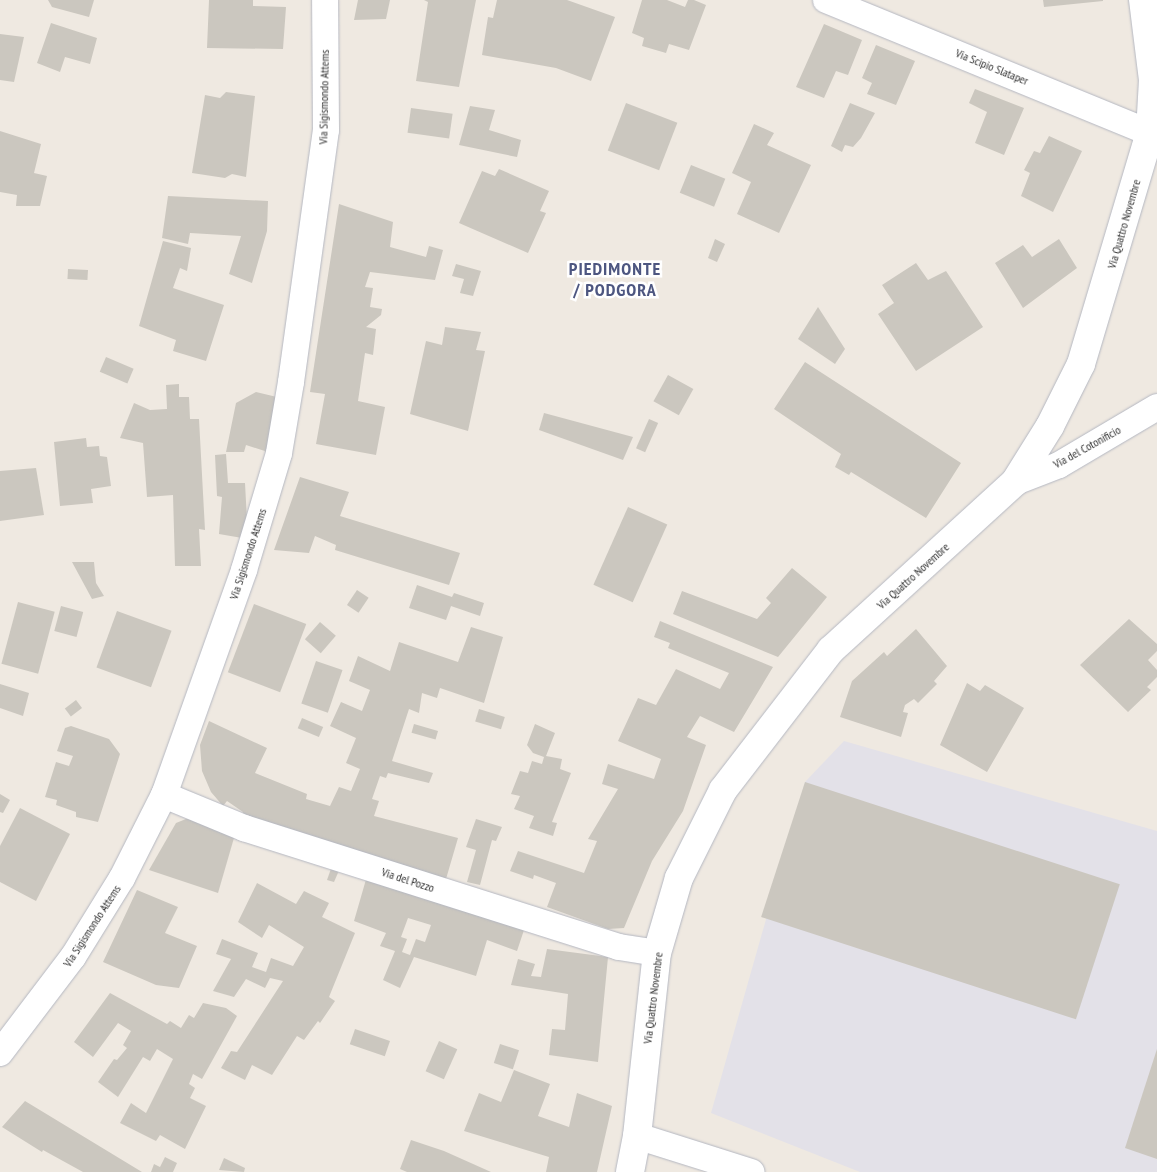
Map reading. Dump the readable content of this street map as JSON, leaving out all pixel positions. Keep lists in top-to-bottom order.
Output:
{
  "streets": {
    "main road": ["Via Quattro Novembre"],
    "street": [
      "Via Scipio Slataper",
      "Via Sigismondo Attems",
      "Via del Cotonificio",
      "Via del Pozzo"
    ]
  },
  "crossings": [
    ["Via Scipio Slataper", "Via Quattro Novembre"],
    ["Via Sigismondo Attems", "Via del Pozzo"],
    ["Via Quattro Novembre", "Via del Cotonificio"],
    ["Via Quattro Novembre", "Via del Pozzo"]
  ],
  "districts": ["PIEDIMONTE / PODGORA"]
}
